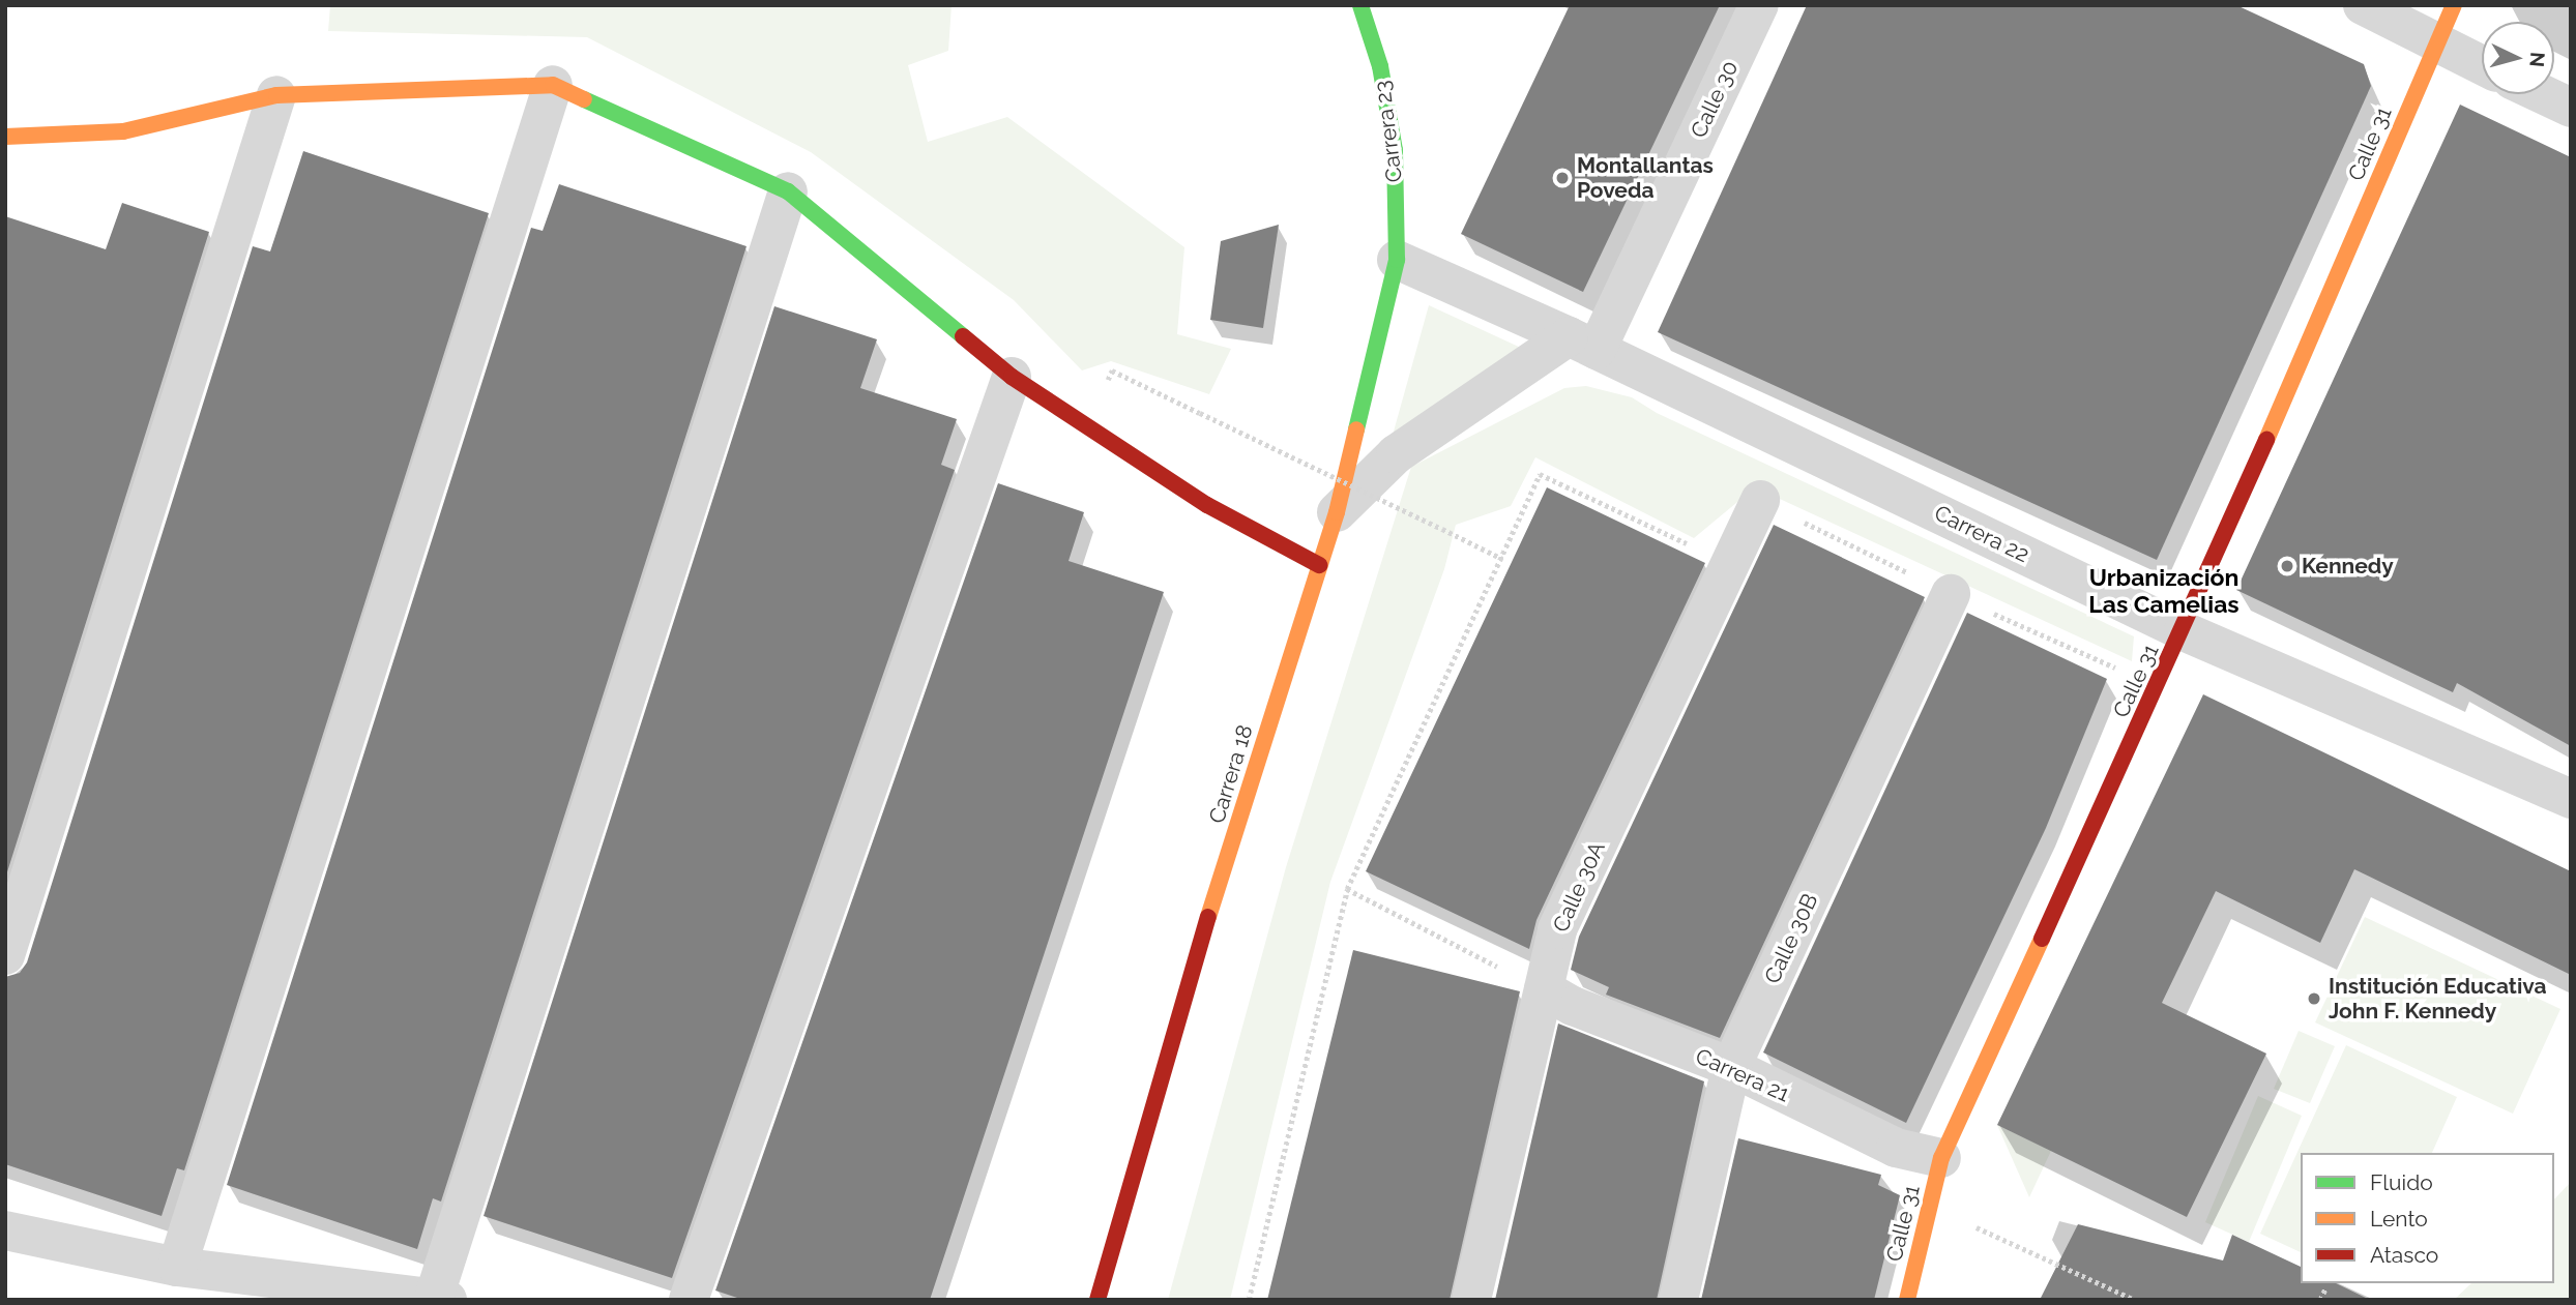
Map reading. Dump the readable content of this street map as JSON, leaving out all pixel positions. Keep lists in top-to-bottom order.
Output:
{
  "streets": {
    "main road": ["Carrera 23", "Calle 31", "Carrera 18"],
    "street": [
      "Calle 30",
      "Carrera 22",
      "Calle 30A",
      "Calle 30B",
      "Carrera 21"
    ]
  },
  "crossings": [
    ["Calle 30", "Carrera 22"],
    ["Carrera 23", "Carrera 22"],
    ["Carrera 23", "Carrera 18"],
    ["Calle 31", "Carrera 22"],
    ["Calle 31", "Carrera 21"],
    ["Carrera 22", "Carrera 18"],
    ["Calle 30A", "Carrera 21"],
    ["Calle 30B", "Carrera 21"]
  ],
  "districts": ["Urbanización Las Camelias"],
  "places": ["Montallantas Poveda", "Kennedy", "Institución Educativa John F. Kennedy"],
  "legend": ["Fluido", "Lento", "Atasco"],
  "north": "right"
}
